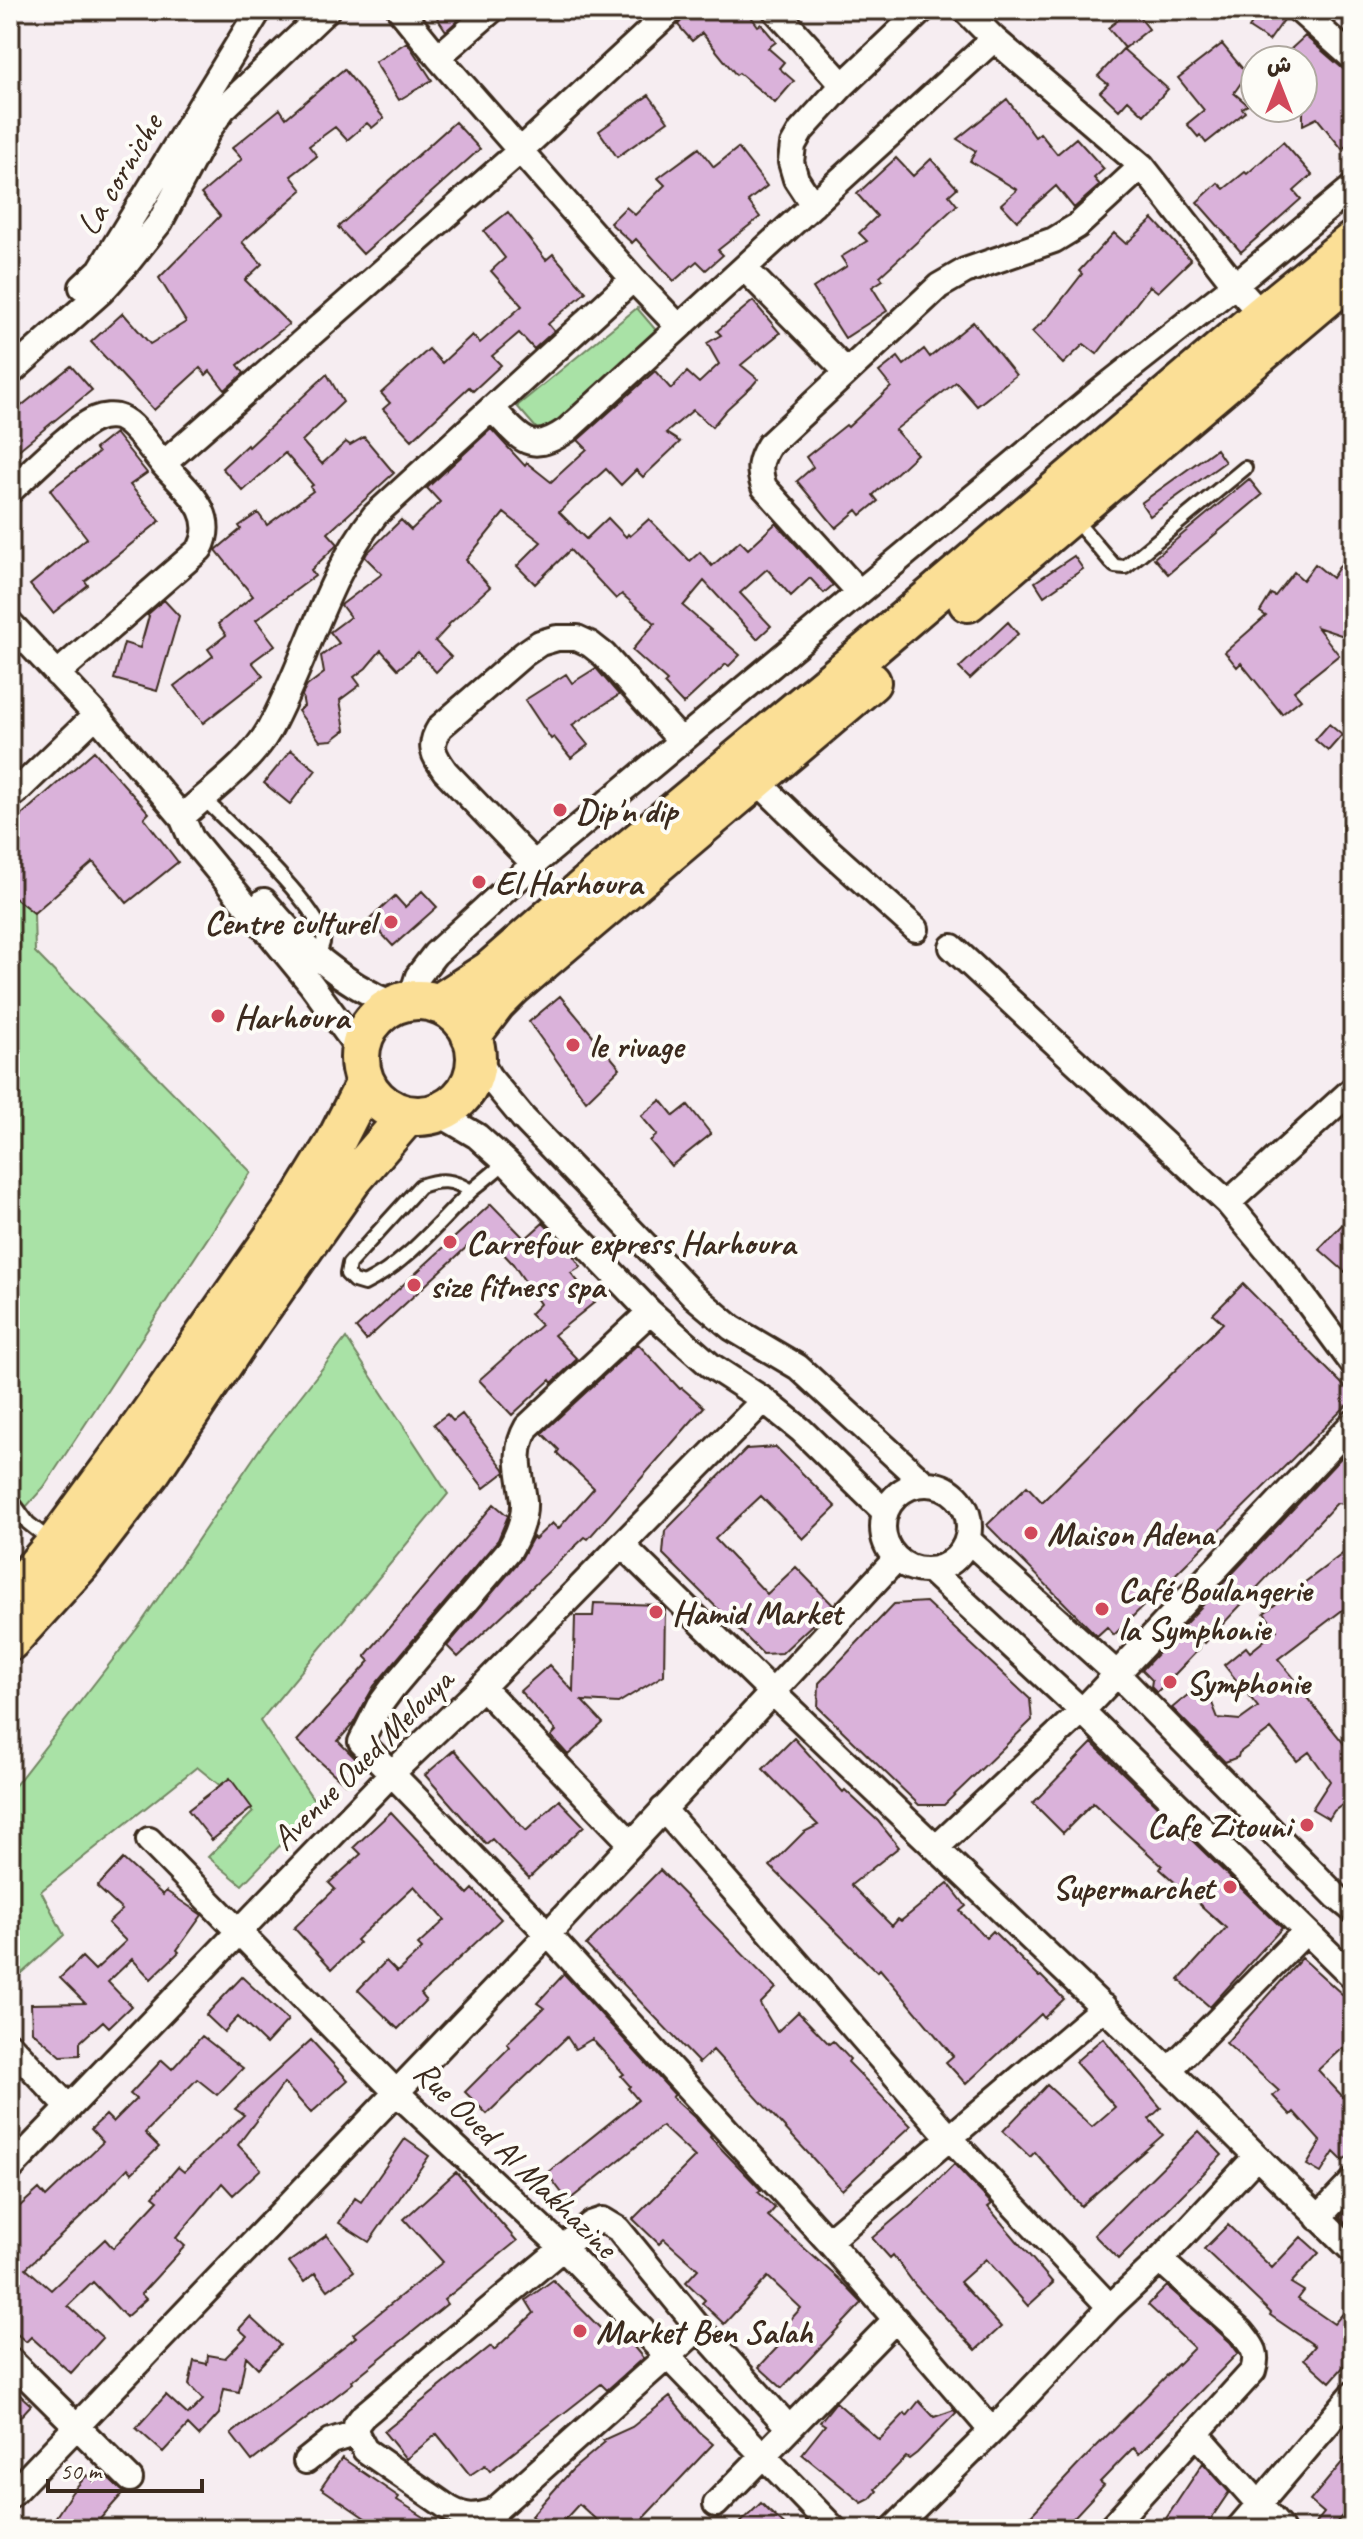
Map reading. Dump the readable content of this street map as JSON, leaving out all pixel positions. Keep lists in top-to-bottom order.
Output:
{
  "streets": {
    "street": ["La corniche", "Avenue Oued Melouya", "Rue Oued Al Makhazine"]
  },
  "crossings": [
    ["Avenue Oued Melouya", "Rue Oued Al Makhazine"]
  ],
  "places": [
    "Dip'n dip",
    "El Harhoura",
    "Centre culturel",
    "Harhoura",
    "le rivage",
    "Carrefour express Harhoura",
    "size fitness spa",
    "Maison Adena",
    "Café Boulangerie la Symphonie",
    "Hamid Market",
    "Symphonie",
    "Cafe Zitouni",
    "Supermarchet",
    "Market Ben Salah"
  ],
  "scale_bar": "50 m",
  "north": "top"
}
